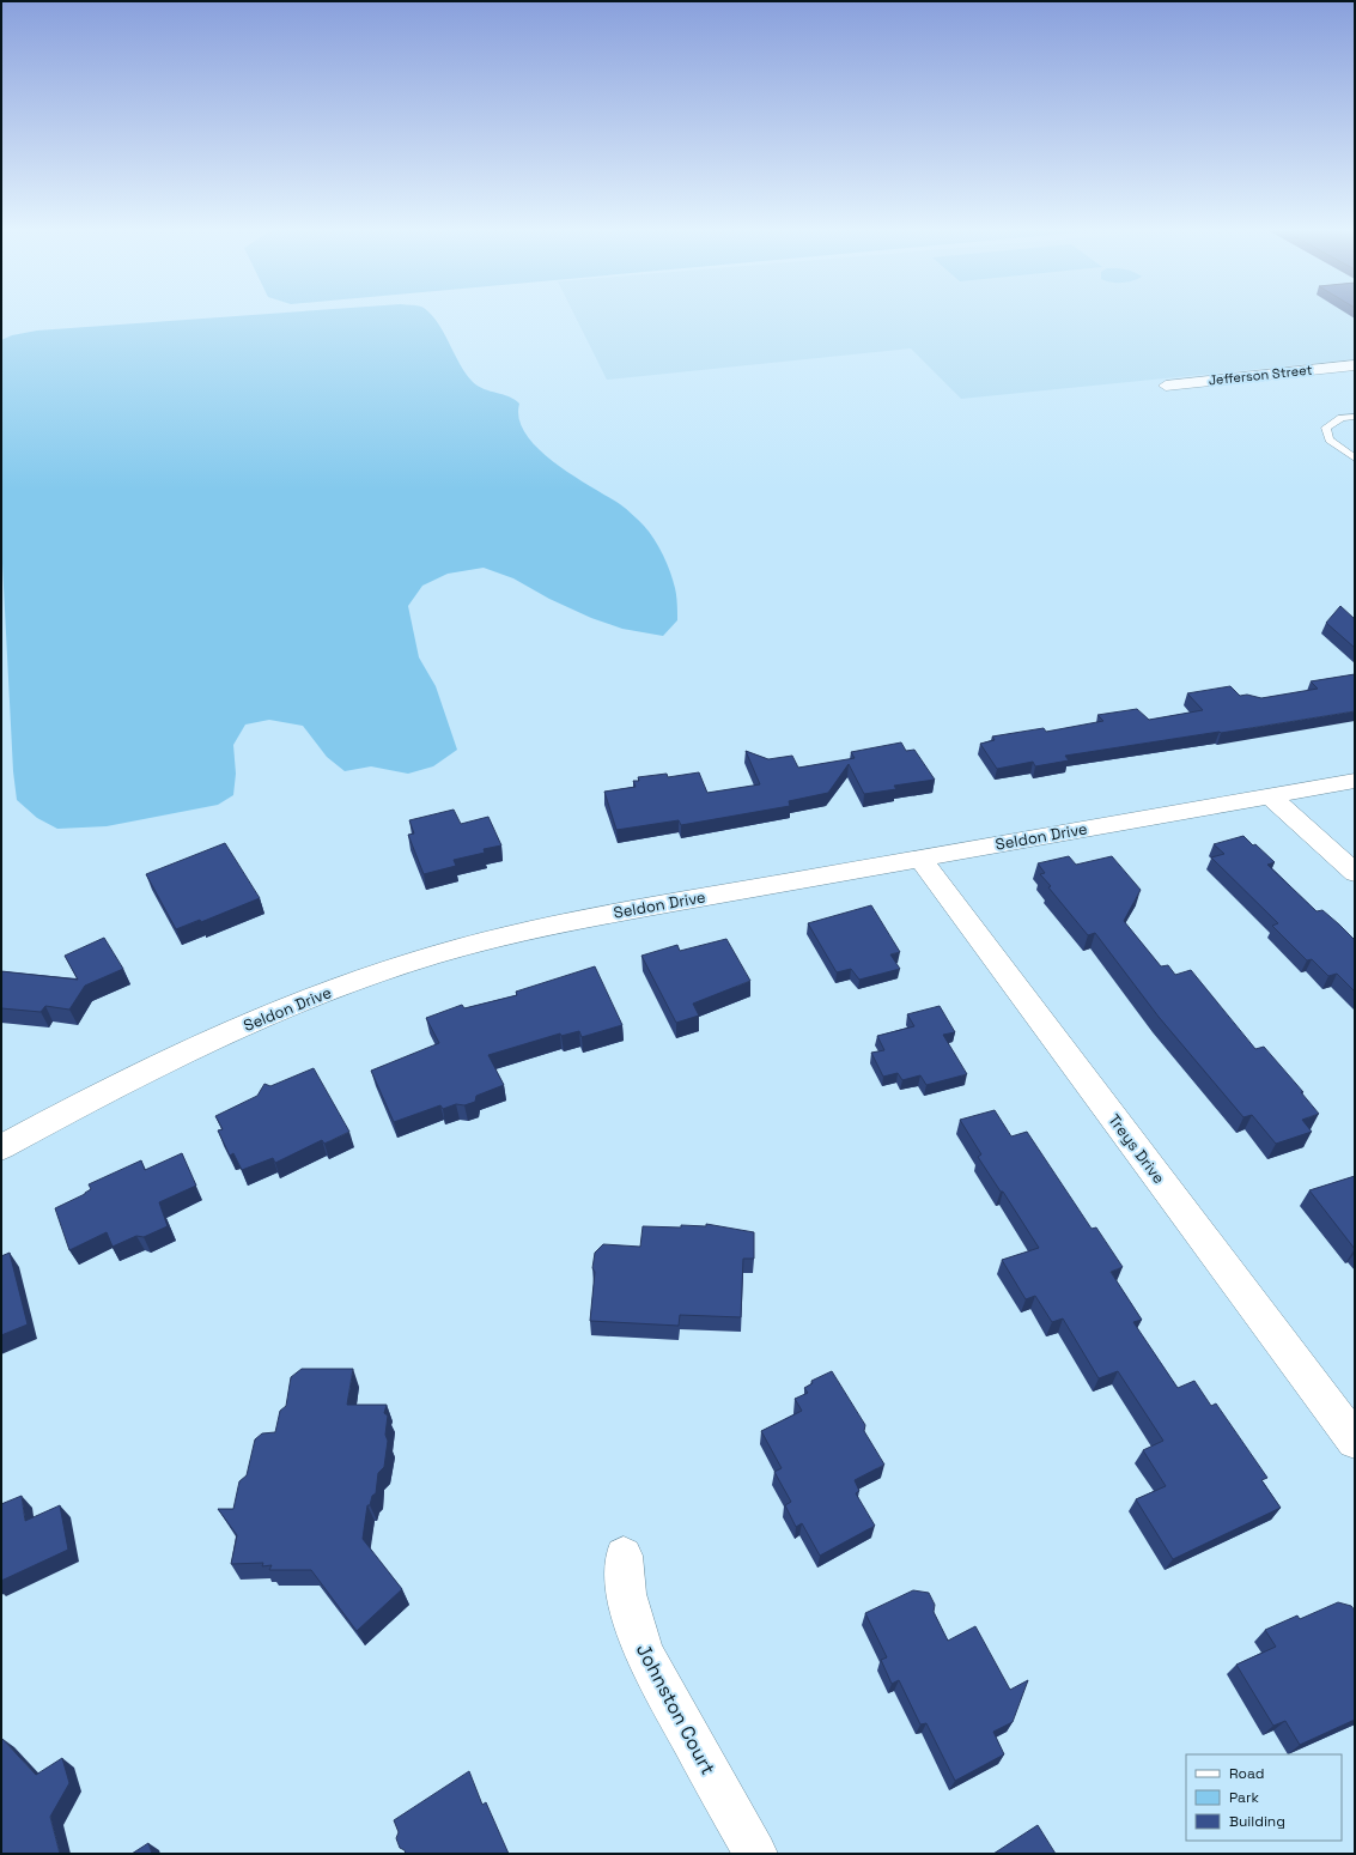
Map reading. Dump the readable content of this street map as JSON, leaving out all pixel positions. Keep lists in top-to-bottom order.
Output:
{
  "streets": {
    "street": [
      "Jefferson Street",
      "Seldon Drive",
      "Treys Drive",
      "Johnston Court"
    ]
  },
  "crossings": [
    ["Seldon Drive", "Treys Drive"]
  ],
  "legend": ["Road", "Park", "Building"]
}
